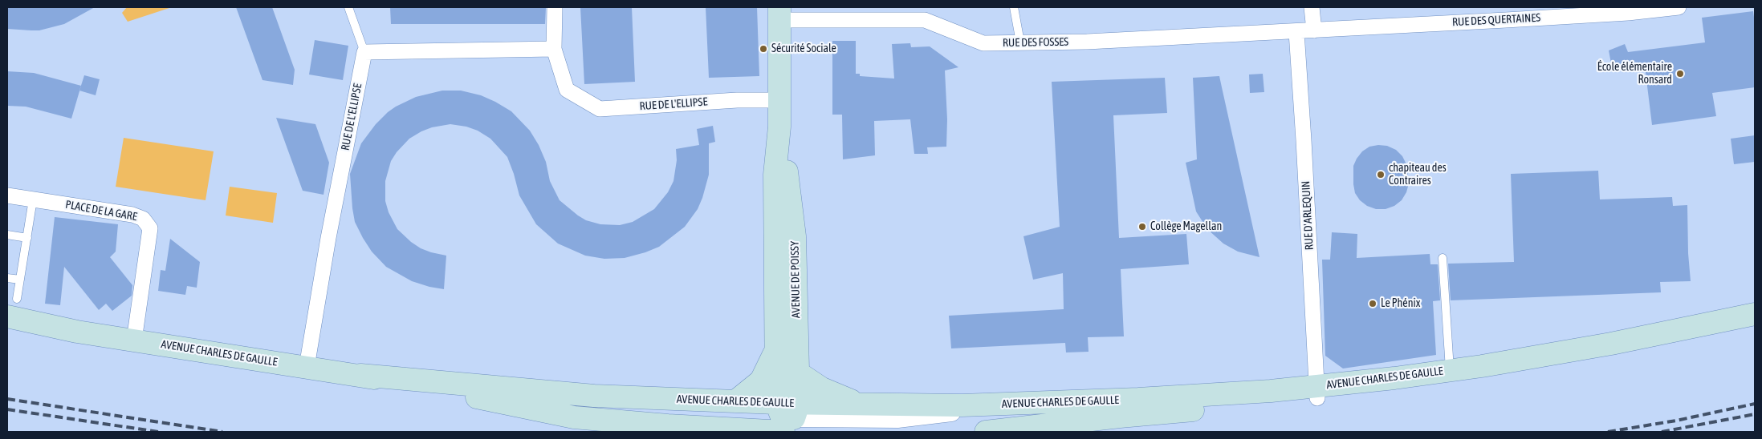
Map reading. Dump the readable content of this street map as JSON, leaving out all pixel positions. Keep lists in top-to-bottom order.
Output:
{
  "streets": {
    "main road": ["AVENUE DE POISSY", "AVENUE CHARLES DE GAULLE"],
    "street": [
      "RUE DES QUERTAINES",
      "RUE DES FOSSES",
      "RUE DE L'ELLIPSE",
      "PLACE DE LA GARE",
      "RUE D'ARLEQUIN"
    ]
  },
  "crossings": [
    ["RUE DES QUERTAINES", "RUE DES FOSSES"],
    ["RUE DES QUERTAINES", "RUE D'ARLEQUIN"],
    ["RUE DES FOSSES", "RUE D'ARLEQUIN"],
    ["RUE DES FOSSES", "AVENUE DE POISSY"],
    ["RUE DE L'ELLIPSE", "AVENUE DE POISSY"],
    ["RUE DE L'ELLIPSE", "AVENUE CHARLES DE GAULLE"],
    ["PLACE DE LA GARE", "AVENUE CHARLES DE GAULLE"],
    ["RUE D'ARLEQUIN", "AVENUE CHARLES DE GAULLE"],
    ["AVENUE DE POISSY", "AVENUE CHARLES DE GAULLE"]
  ],
  "places": [
    "Sécurité Sociale",
    "École élémentaire Ronsard",
    "chapiteau des Contraires",
    "Collège Magellan",
    "Le Phénix"
  ]
}
